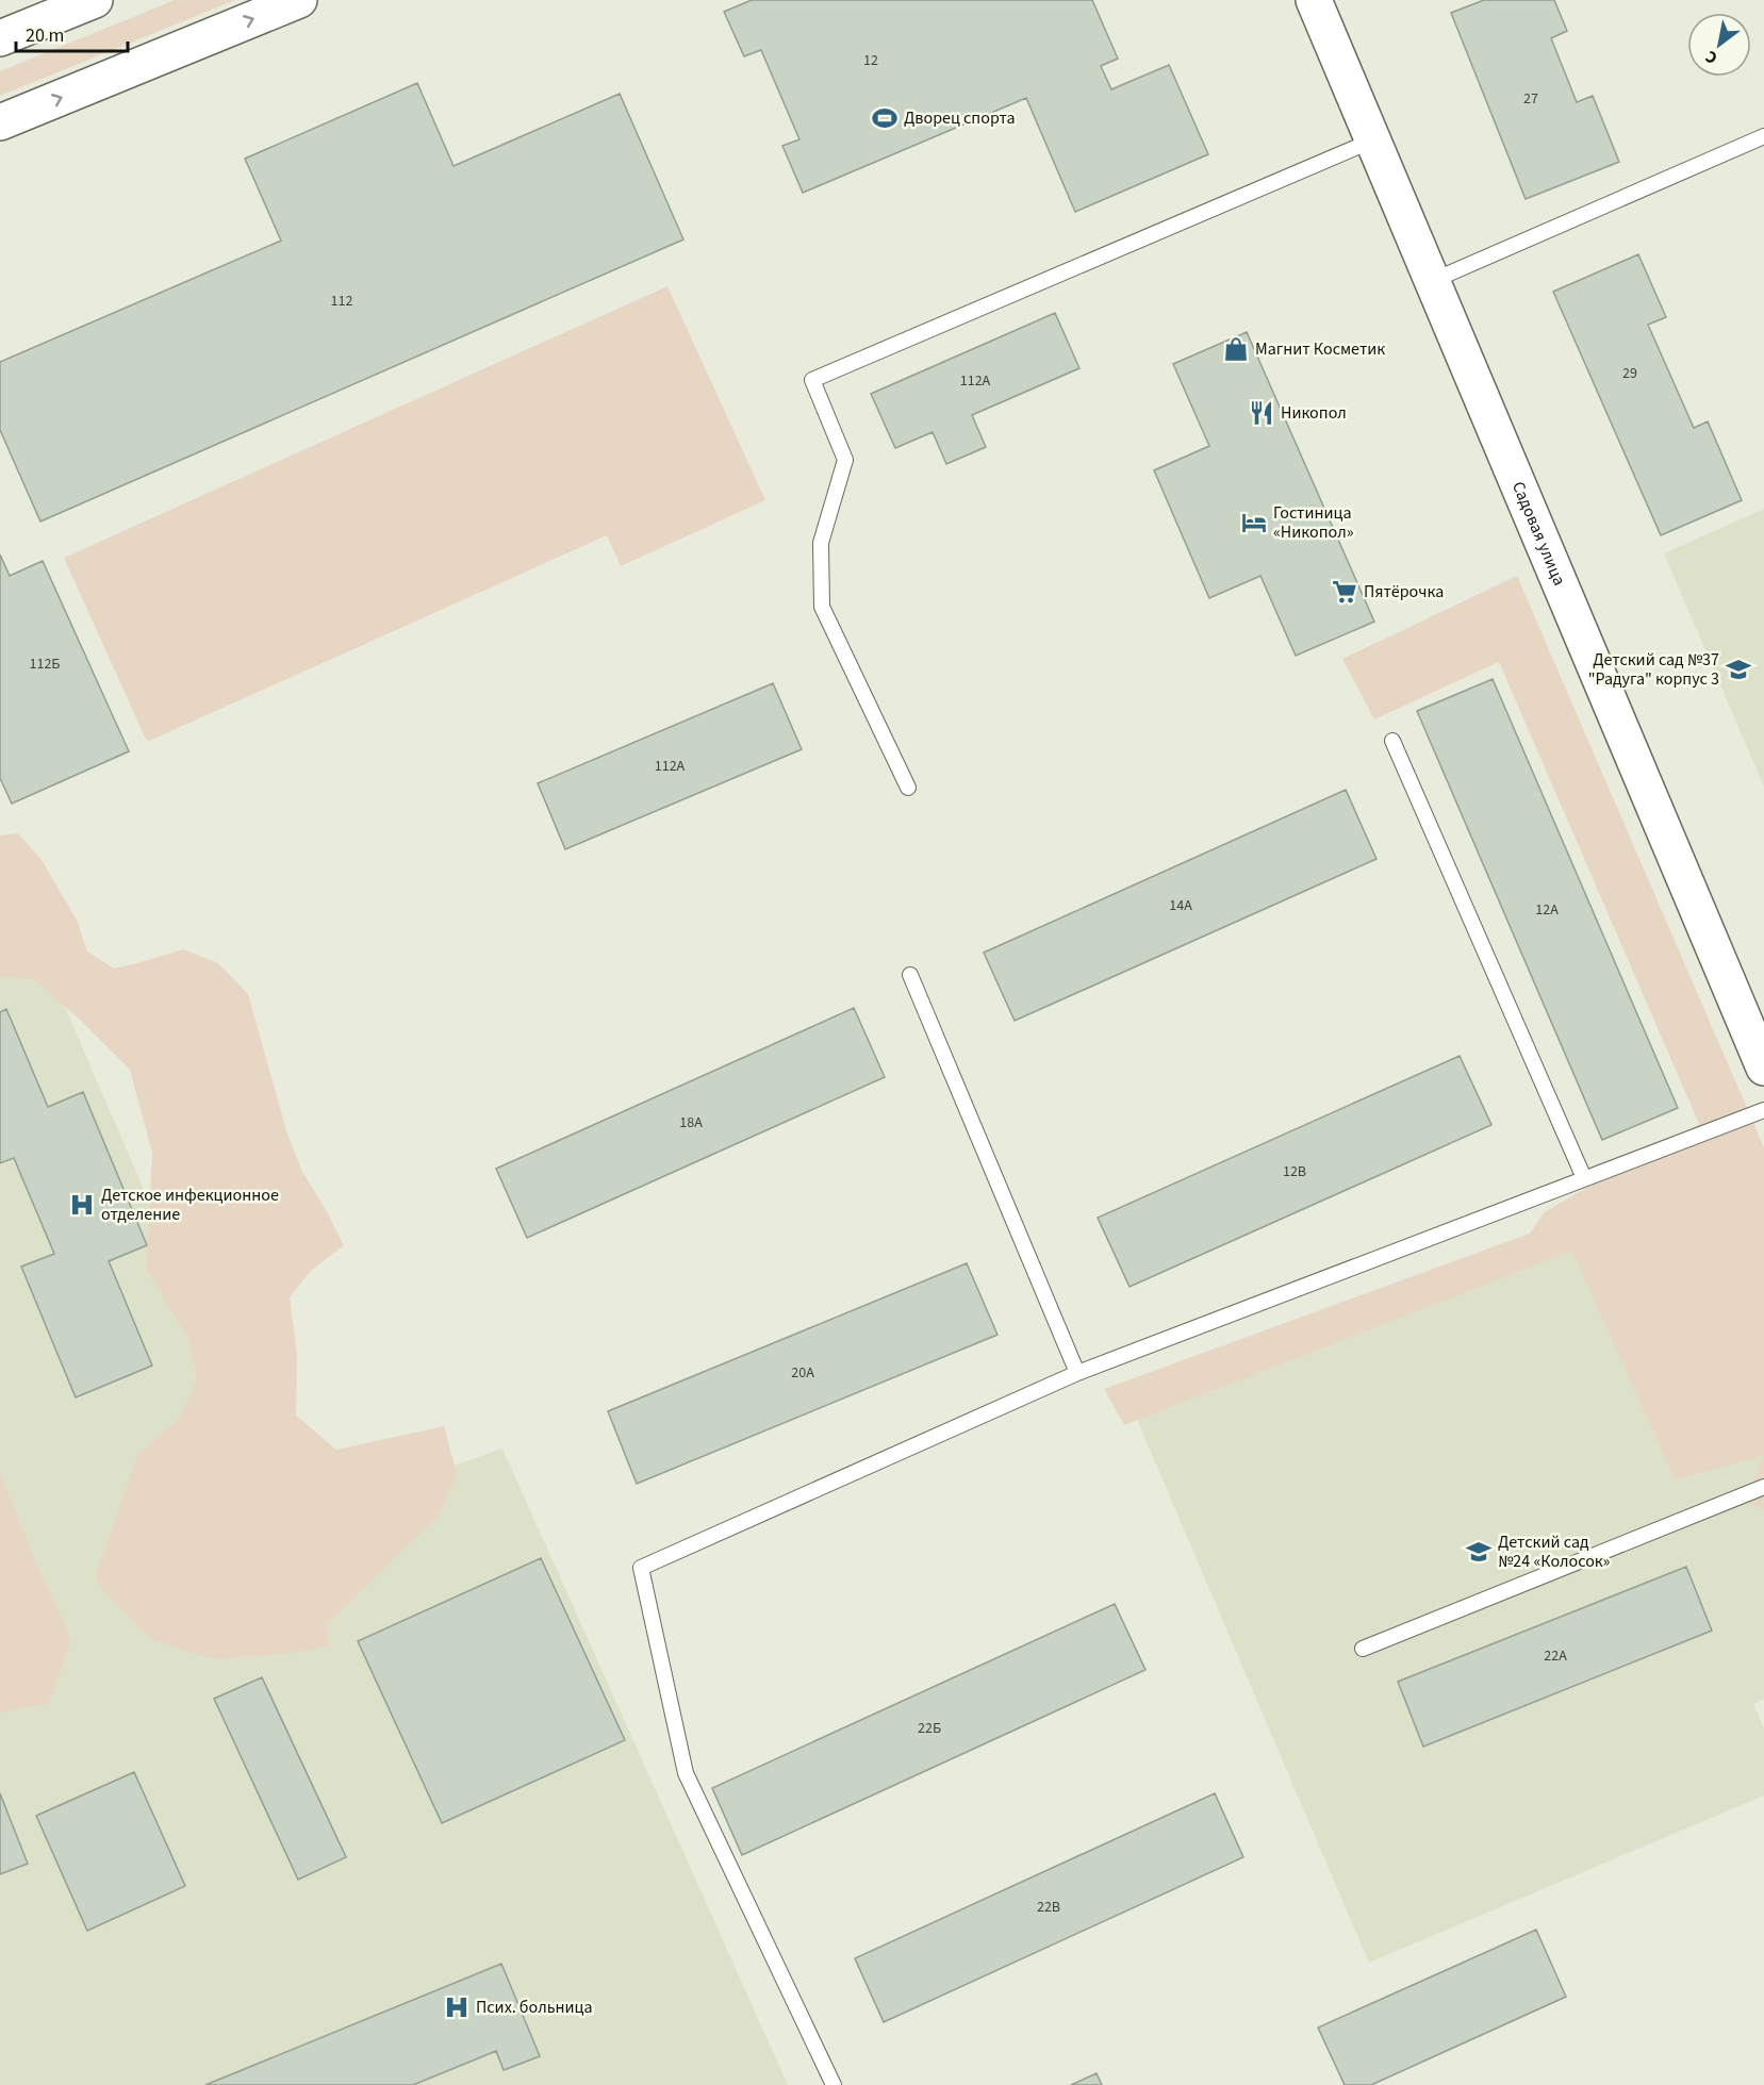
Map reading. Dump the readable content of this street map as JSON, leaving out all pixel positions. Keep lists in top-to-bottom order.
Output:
{
  "streets": {
    "street": ["Садовая улица"]
  },
  "places": {
    "sports": ["Дворец спорта"],
    "shop": ["Магнит Косметик"],
    "restaurant": ["Никопол"],
    "hotel": ["Гостиница «Никопол»"],
    "supermarket": ["Пятёрочка"],
    "school or university": ["Детский сад №37 \"Радуга\" корпус 3", "Детский сад №24 «Колосок»"],
    "hospital": ["Детское инфекционное отделение", "Псих. больница"]
  },
  "house_numbers": [
    "12",
    "27",
    "112",
    "29",
    "112А",
    "112Б",
    "112А",
    "14А",
    "12А",
    "18А",
    "12В",
    "20А",
    "22А",
    "22Б",
    "22В"
  ],
  "scale_bar": "20 m",
  "north": "bottom left"
}
